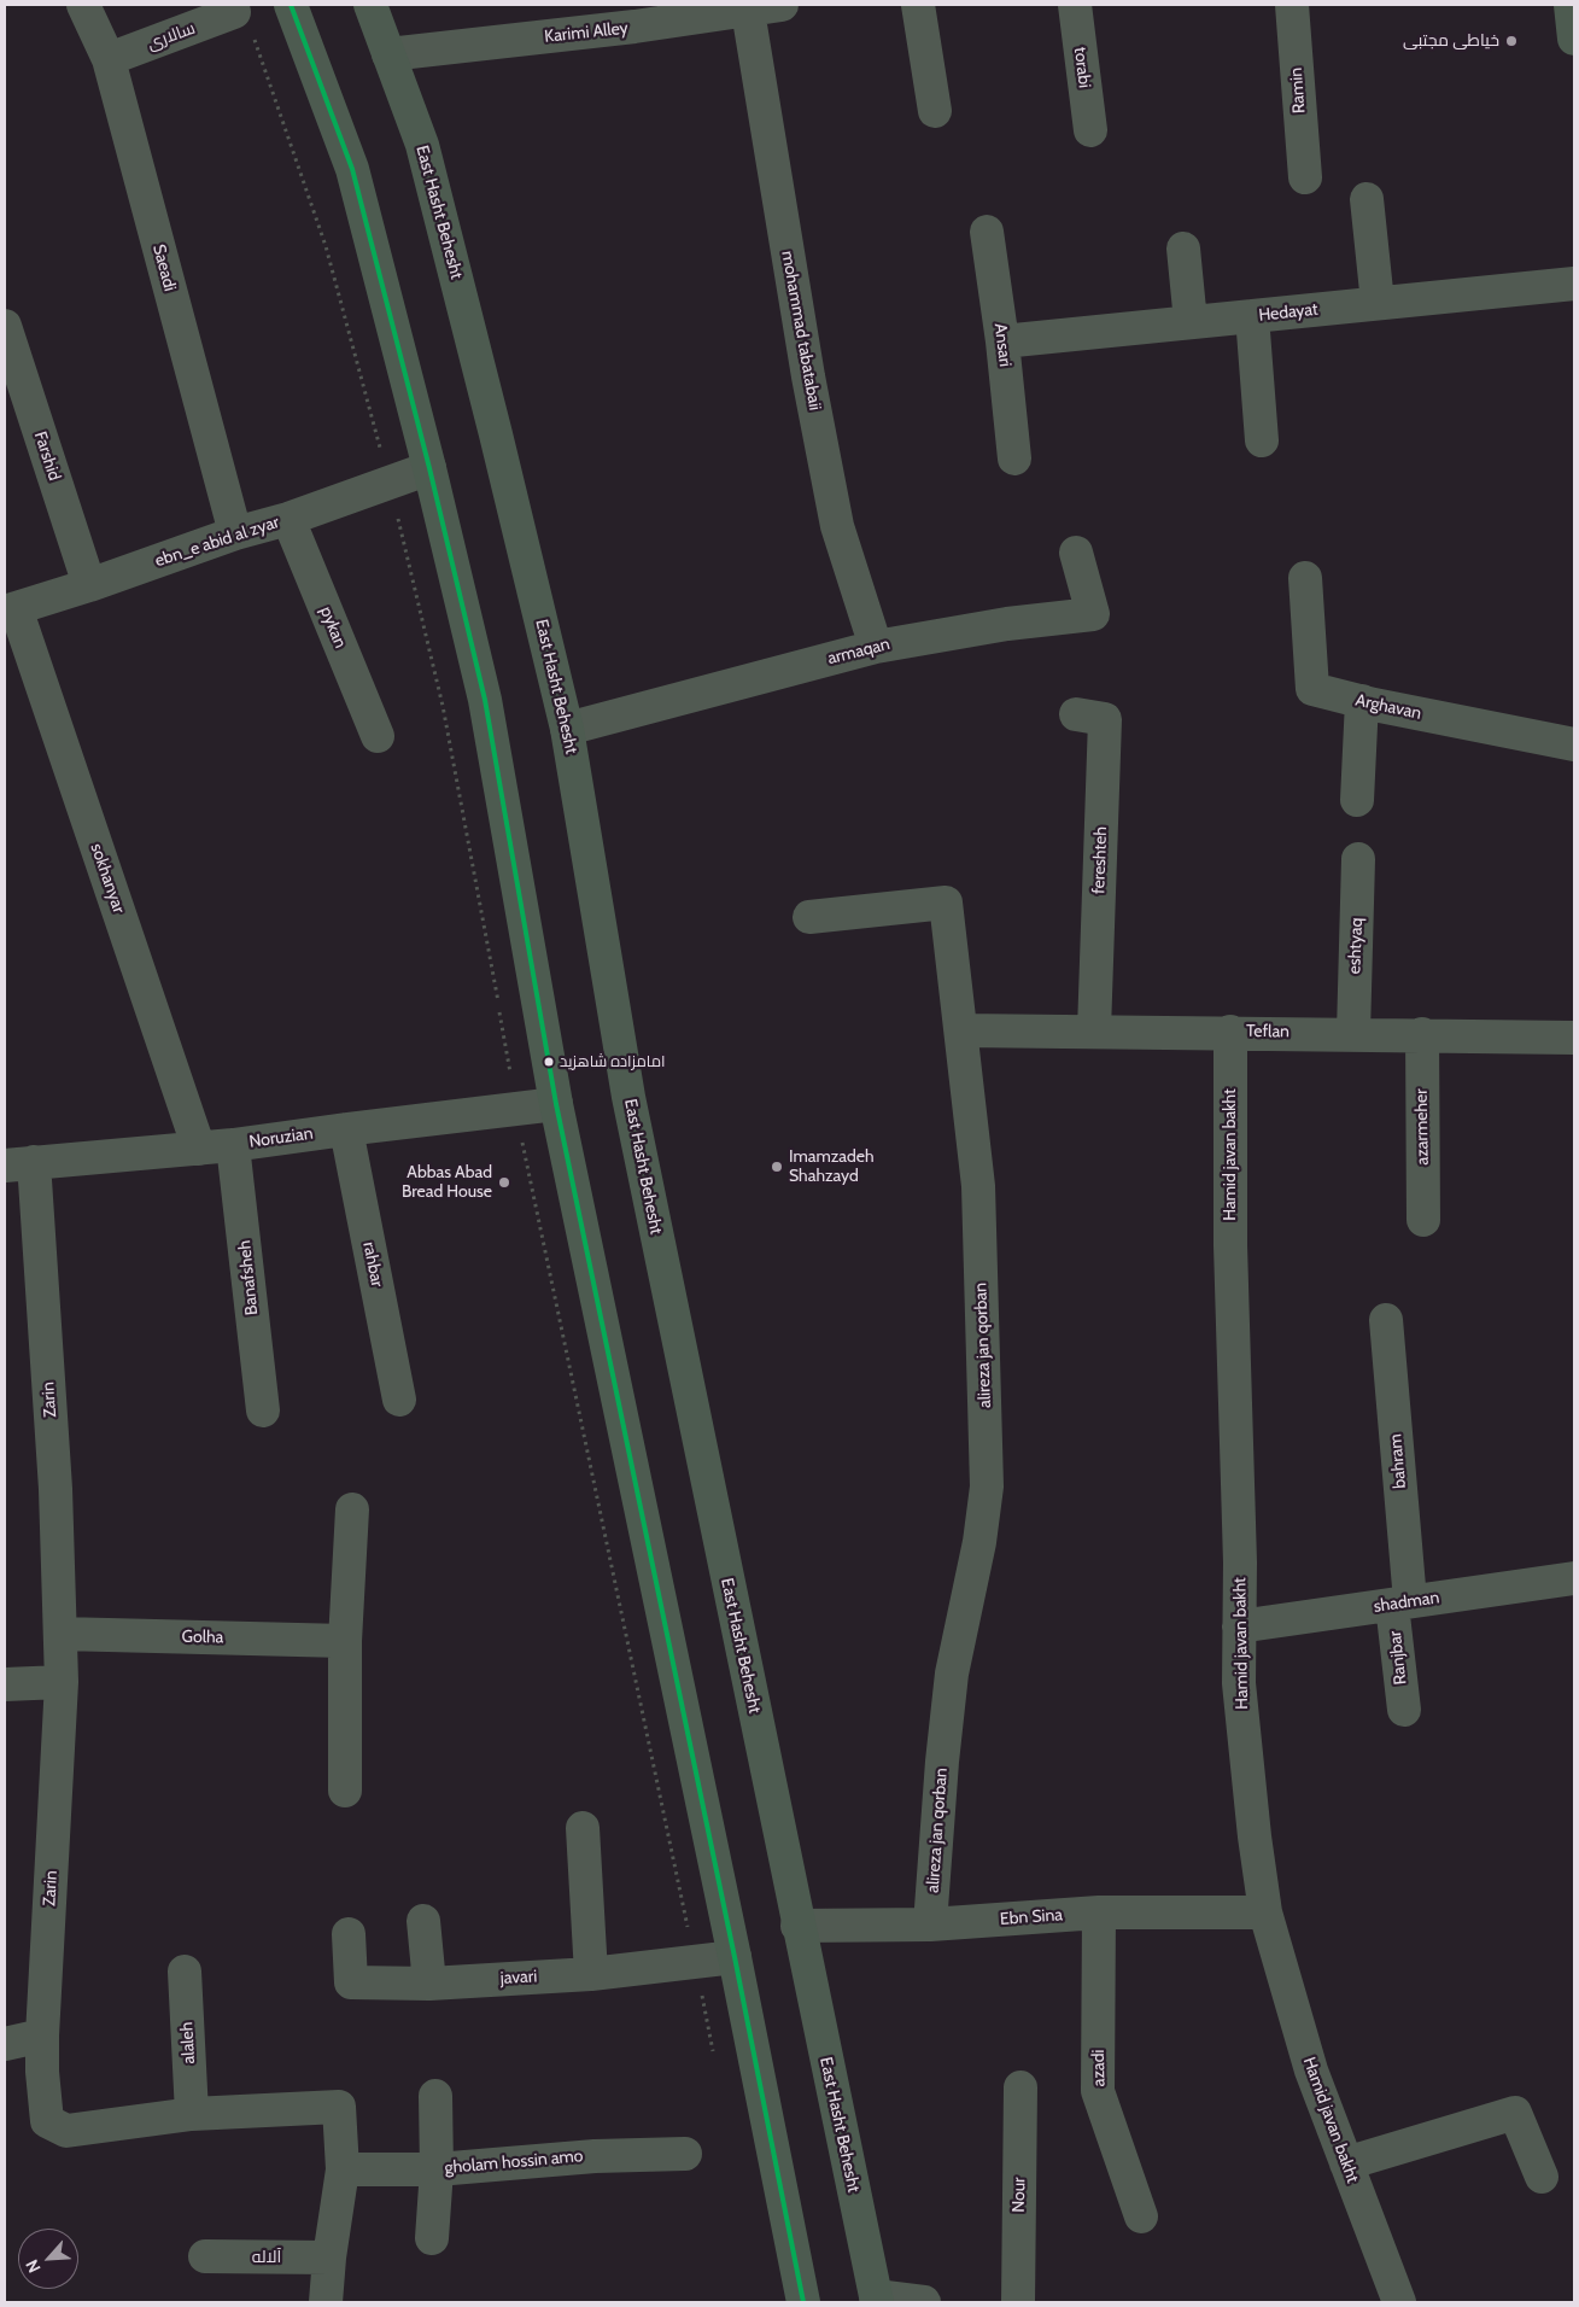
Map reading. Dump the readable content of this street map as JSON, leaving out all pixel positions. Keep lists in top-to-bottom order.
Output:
{
  "streets": {
    "main road": ["East Hasht Behesht"],
    "street": [
      "Karimi Alley",
      "سالاری",
      "torabi",
      "Ramin",
      "Saeadi",
      "Hedayat",
      "mohammad tabatabaii",
      "Ansari",
      "Farshid",
      "ebn_e abid al zyar",
      "pykan",
      "armaqan",
      "Arghavan",
      "fereshteh",
      "sokhanyar",
      "eshtyaq",
      "Teflan",
      "azarmeher",
      "Noruzian",
      "Hamid javan bakht",
      "rahbar",
      "Banafsheh",
      "alireza jan qorban",
      "Zarin",
      "bahram",
      "shadman",
      "Golha",
      "Ranjbar",
      "Ebn Sina",
      "javari",
      "alaleh",
      "azadi",
      "gholam hossin amo",
      "Nour",
      "آلاله"
    ]
  },
  "crossings": [
    ["Karimi Alley", "East Hasht Behesht"],
    ["Karimi Alley", "mohammad tabatabaii"],
    ["سالاری", "Saeadi"],
    ["East Hasht Behesht", "armaqan"],
    ["East Hasht Behesht", "Ebn Sina"],
    ["Saeadi", "ebn_e abid al zyar"],
    ["Hedayat", "Ansari"],
    ["mohammad tabatabaii", "armaqan"],
    ["Farshid", "ebn_e abid al zyar"],
    ["ebn_e abid al zyar", "pykan"],
    ["ebn_e abid al zyar", "sokhanyar"],
    ["fereshteh", "Teflan"],
    ["sokhanyar", "Noruzian"],
    ["eshtyaq", "Teflan"],
    ["Teflan", "azarmeher"],
    ["Teflan", "Hamid javan bakht"],
    ["Teflan", "alireza jan qorban"],
    ["Noruzian", "rahbar"],
    ["Noruzian", "Banafsheh"],
    ["Noruzian", "Zarin"],
    ["Hamid javan bakht", "shadman"],
    ["Hamid javan bakht", "Ebn Sina"],
    ["alireza jan qorban", "Ebn Sina"],
    ["Zarin", "Golha"],
    ["Zarin", "alaleh"],
    ["Zarin", "gholam hossin amo"],
    ["Zarin", "آلاله"],
    ["bahram", "shadman"],
    ["bahram", "Ranjbar"],
    ["shadman", "Ranjbar"],
    ["Ebn Sina", "azadi"]
  ],
  "places": [
    "خیاطی مجتبی",
    "امامزاده شاهزید",
    "Imamzadeh Shahzayd",
    "Abbas Abad Bread House"
  ],
  "north": "bottom left"
}
